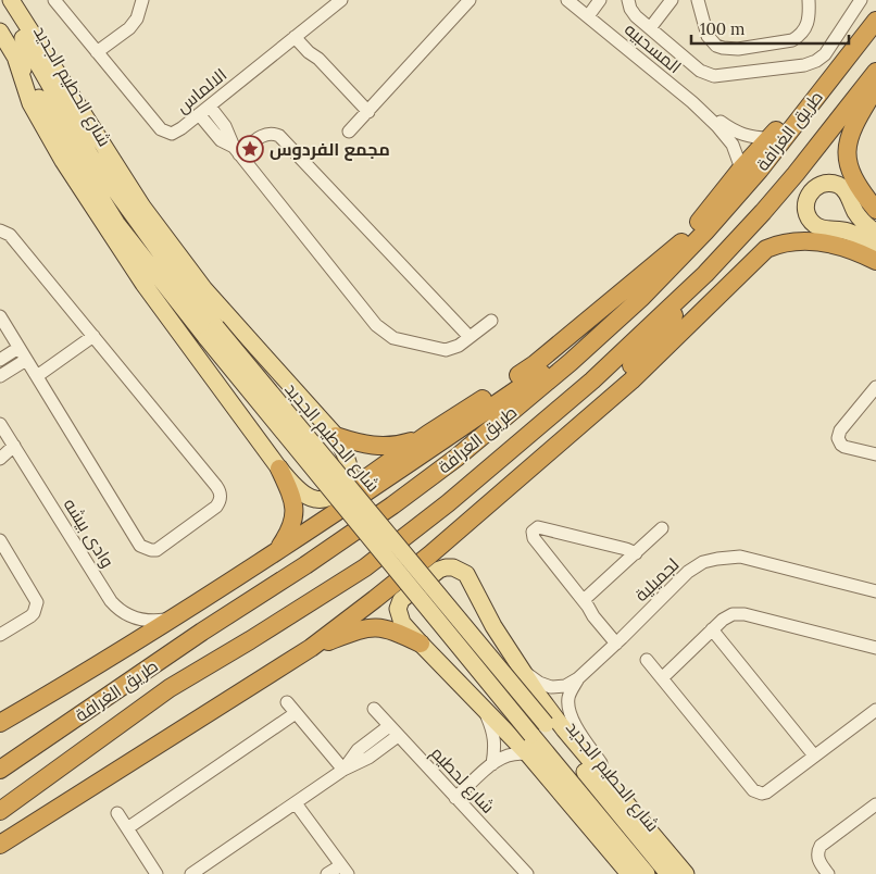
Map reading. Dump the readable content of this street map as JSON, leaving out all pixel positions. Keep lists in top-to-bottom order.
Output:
{
  "streets": {
    "highway": ["طريق الغرافة"],
    "main road": ["شارع الحطيم الجديد"],
    "street": [
      "المسحبيه",
      "الالماس",
      "وادى بيشه",
      "لجميلية",
      "شارع لحطيم"
    ]
  },
  "places": {
    "place": ["مجمع الفردوس"]
  },
  "scale_bar": "100 m"
}
